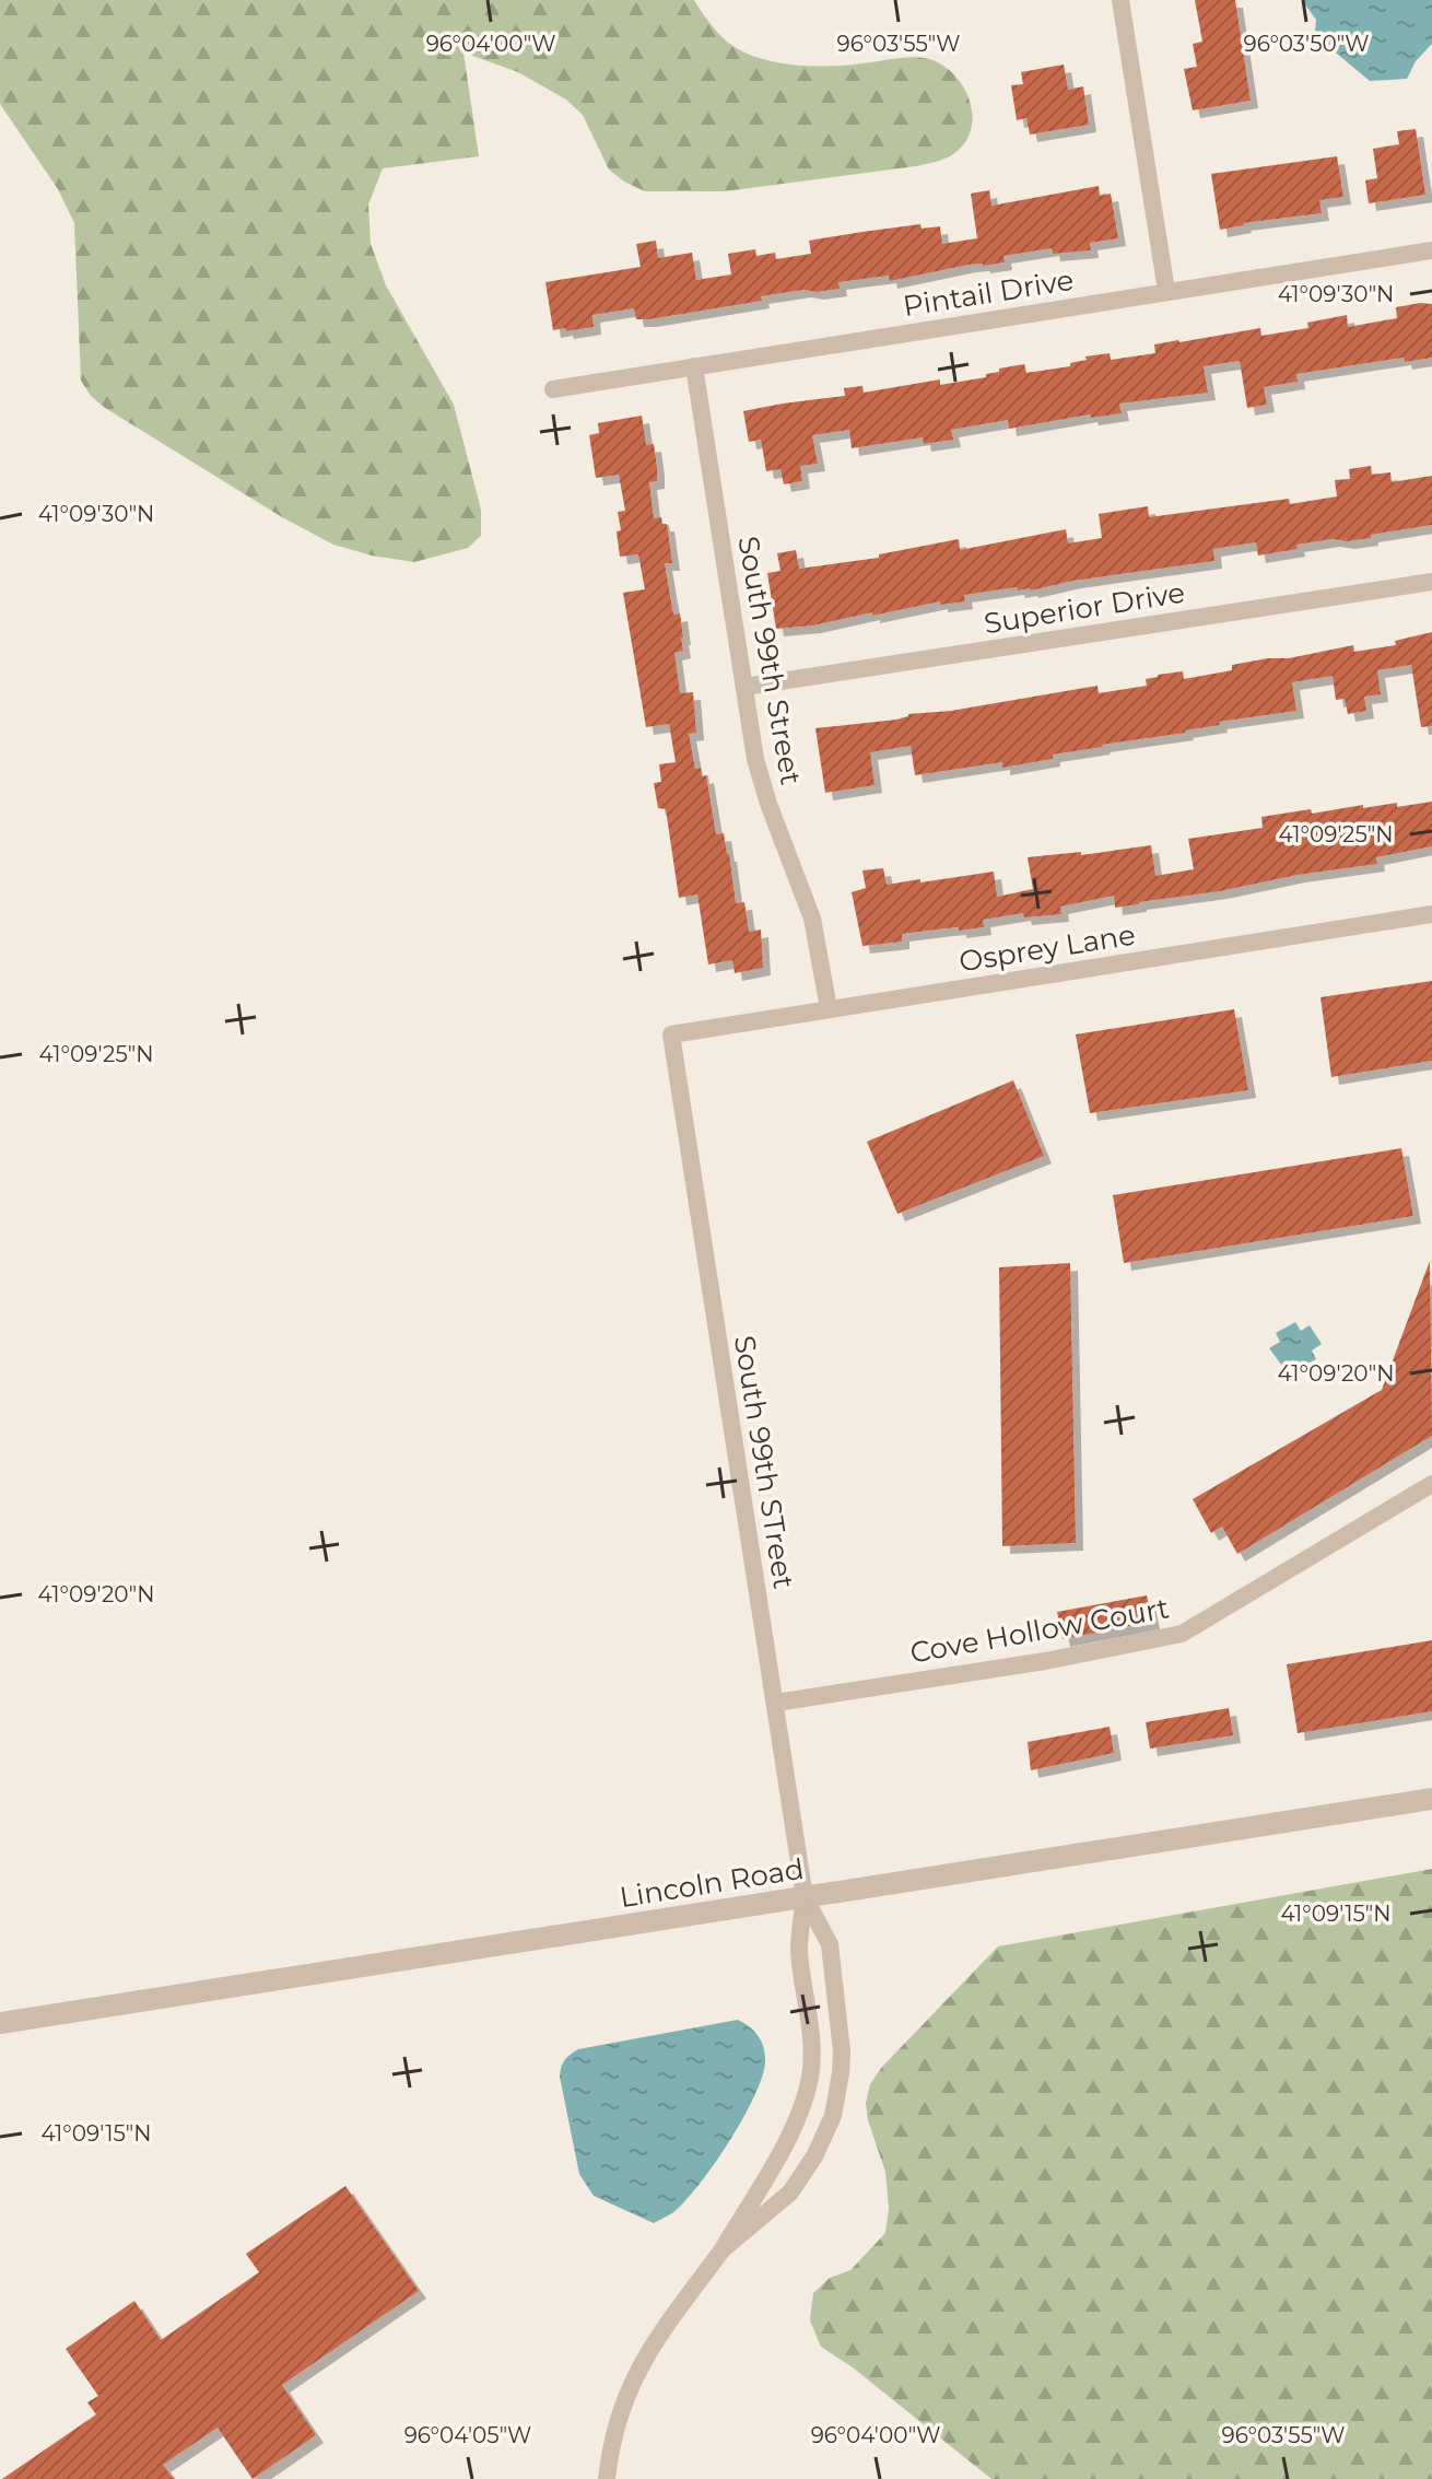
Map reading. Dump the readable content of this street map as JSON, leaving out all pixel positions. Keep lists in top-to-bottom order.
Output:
{
  "streets": {
    "street": [
      "Pintail Drive",
      "Superior Drive",
      "South 99th Street",
      "Osprey Lane",
      "South 99th STreet",
      "Cove Hollow Court",
      "Lincoln Road"
    ]
  },
  "crossings": [
    ["Pintail Drive", "South 99th Street"],
    ["Superior Drive", "South 99th Street"],
    ["South 99th Street", "Osprey Lane"],
    ["Osprey Lane", "South 99th STreet"],
    ["South 99th STreet", "Cove Hollow Court"],
    ["South 99th STreet", "Lincoln Road"]
  ],
  "coordinates": [
    "96°04'00\"W",
    "96°03'55\"W",
    "96°03'50\"W",
    "41°09'30\"N",
    "41°09'25\"N",
    "41°09'20\"N",
    "41°09'15\"N",
    "96°04'05\"W"
  ]
}
